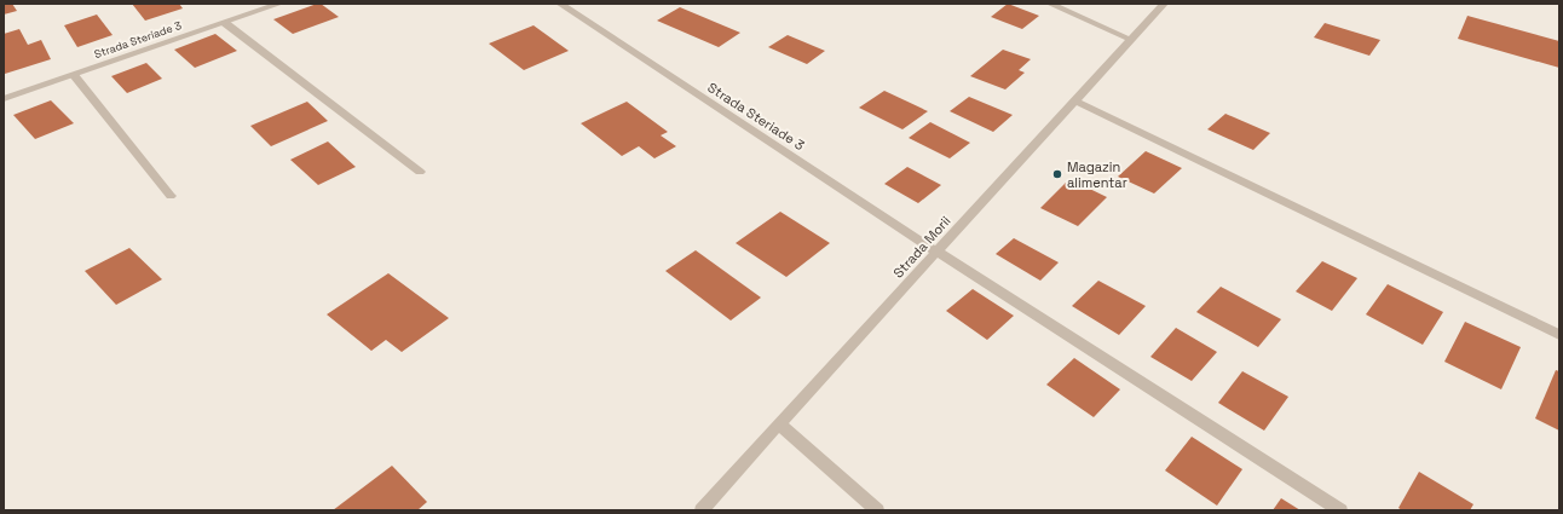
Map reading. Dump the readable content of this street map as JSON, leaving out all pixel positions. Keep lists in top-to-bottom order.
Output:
{
  "streets": {
    "street": ["Strada Steriade 3", "Strada Morii"]
  },
  "crossings": [
    ["Strada Steriade 3", "Strada Morii"]
  ],
  "places": ["Magazin alimentar"]
}
